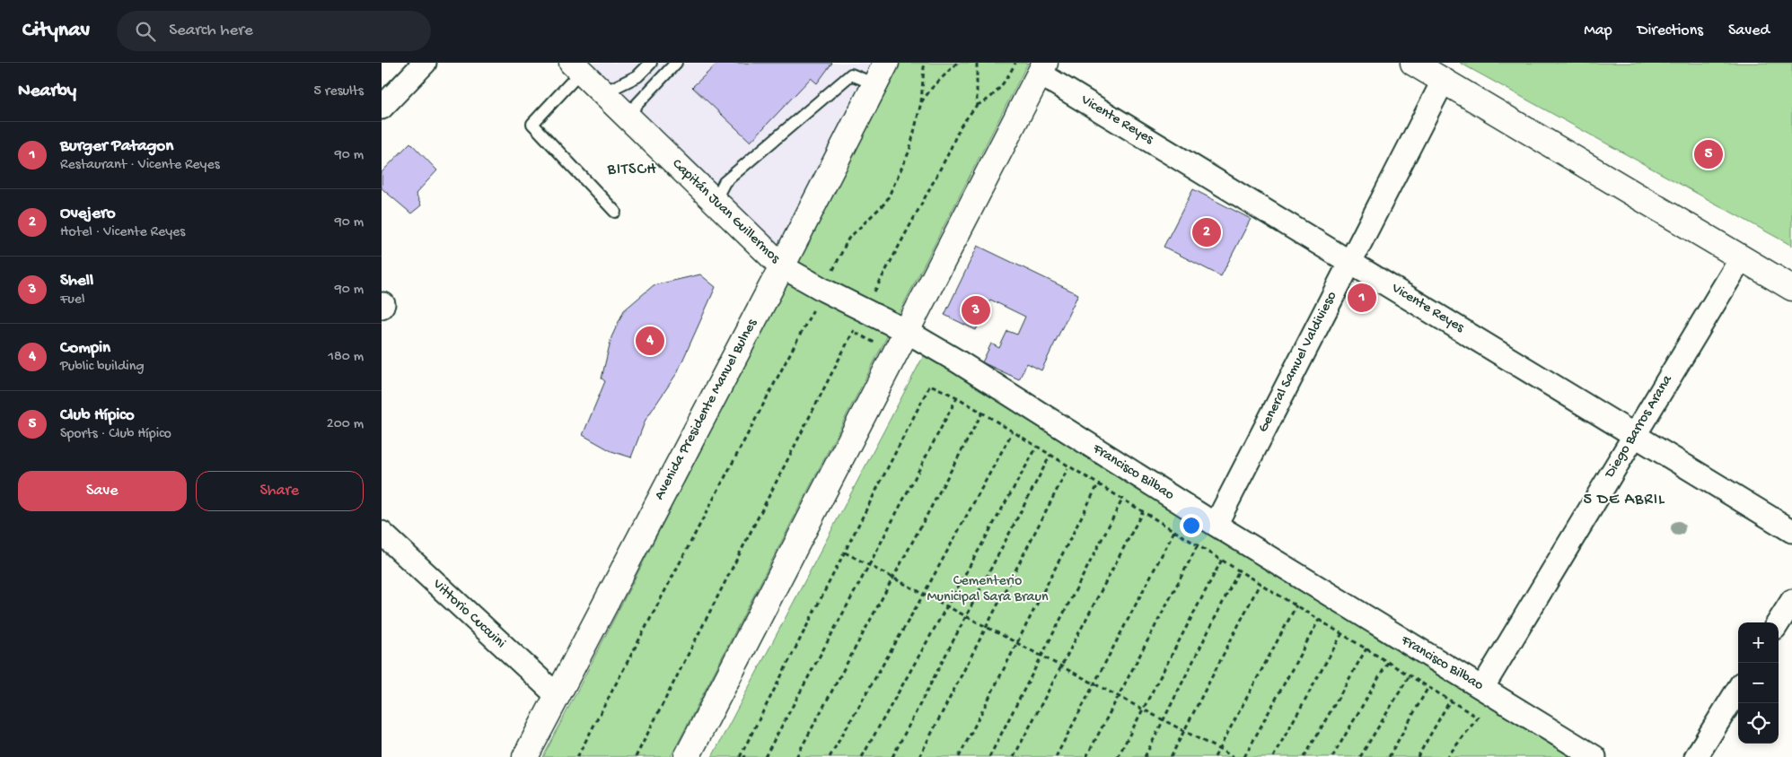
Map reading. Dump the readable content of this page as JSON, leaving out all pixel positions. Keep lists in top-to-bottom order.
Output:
{
  "streets": {
    "main road": ["Capitán Juan Guillermos", "Avenida Presidente Manuel Bulnes"],
    "street": [
      "Vicente Reyes",
      "General Samuel Valdivieso",
      "Diego Barros Arana",
      "Francisco Bilbao",
      "Vittorio Cuccuini"
    ]
  },
  "crossings": [
    ["Vicente Reyes", "General Samuel Valdivieso"],
    ["Vicente Reyes", "Diego Barros Arana"],
    ["Capitán Juan Guillermos", "Avenida Presidente Manuel Bulnes"],
    ["Capitán Juan Guillermos", "Francisco Bilbao"],
    ["General Samuel Valdivieso", "Francisco Bilbao"],
    ["Avenida Presidente Manuel Bulnes", "Francisco Bilbao"],
    ["Avenida Presidente Manuel Bulnes", "Vittorio Cuccuini"],
    ["Diego Barros Arana", "Francisco Bilbao"]
  ],
  "districts": ["BITSCH", "5 DE ABRIL"],
  "parks": ["Cementerio Municipal Sara Braun"],
  "page": {
    "header": "Citynav",
    "search": "Search here",
    "nav": ["Map", "Directions", "Saved"],
    "heading": ["Nearby", "5 results"],
    "list": [
      {
        "mark": "1",
        "name": "Burger Patagon",
        "note": "Restaurant · Vicente Reyes",
        "value": "90 m"
      },
      {
        "mark": "2",
        "name": "Ovejero",
        "note": "Hotel · Vicente Reyes",
        "value": "90 m"
      },
      {
        "mark": "3",
        "name": "Shell",
        "note": "Fuel",
        "value": "90 m"
      },
      {
        "mark": "4",
        "name": "Compin",
        "note": "Public building",
        "value": "180 m"
      },
      {
        "mark": "5",
        "name": "Club Hípico",
        "note": "Sports · Club Hípico",
        "value": "200 m"
      }
    ],
    "pins": [
      "5",
      "2",
      "1",
      "3",
      "4"
    ],
    "buttons": ["Save", "Share"],
    "map_buttons": ["+", "−"]
  }
}
